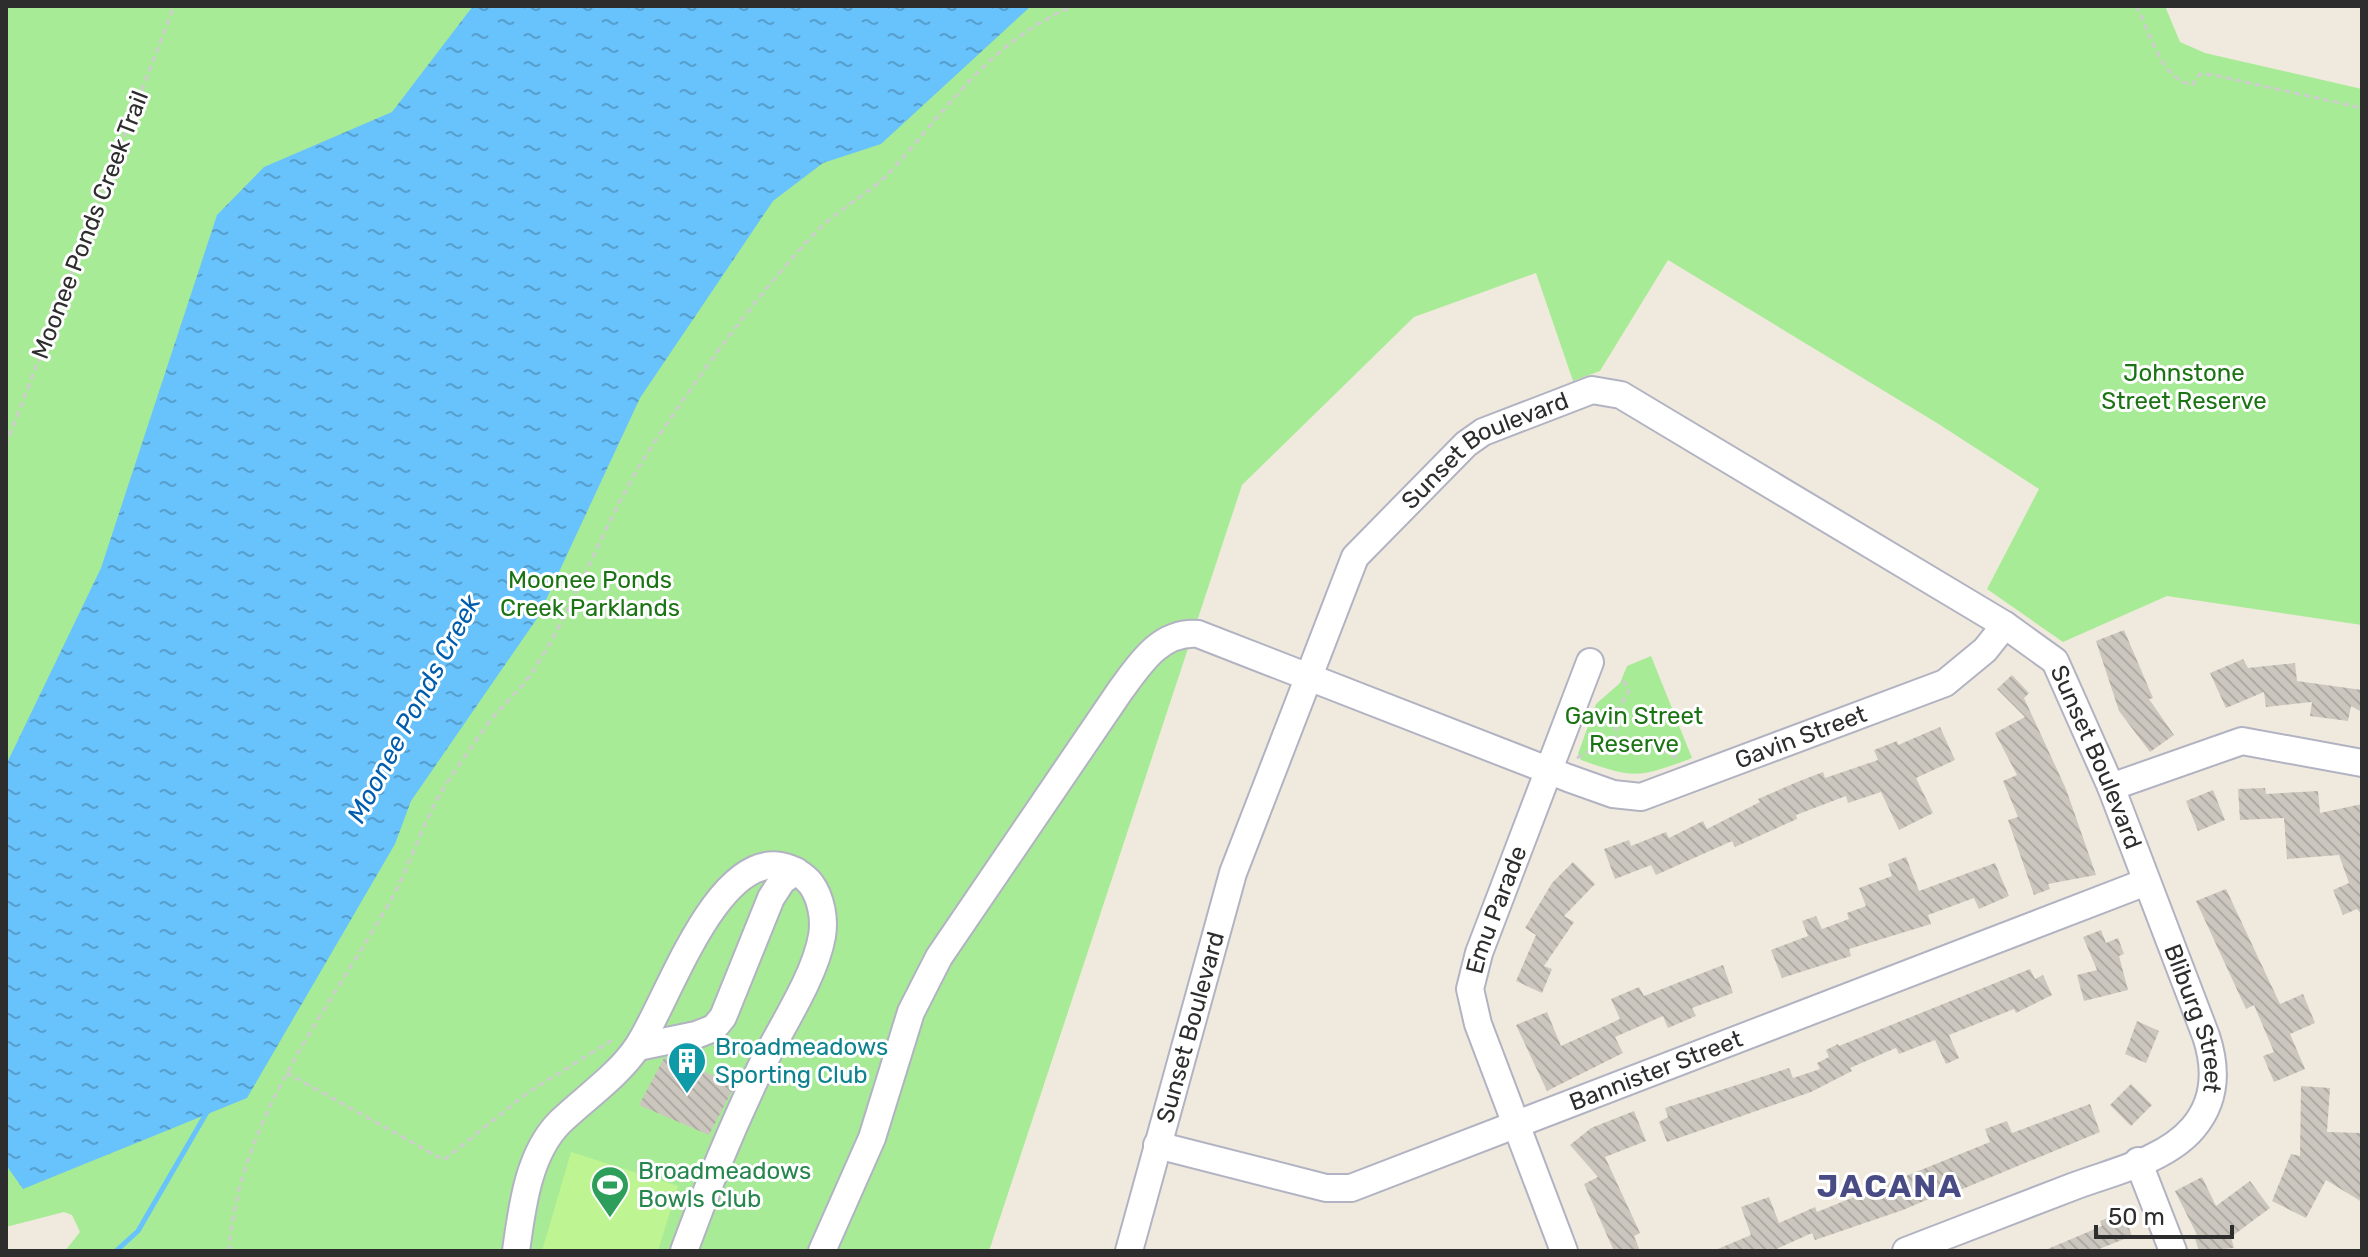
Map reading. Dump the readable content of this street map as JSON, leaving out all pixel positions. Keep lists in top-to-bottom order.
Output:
{
  "streets": {
    "street": [
      "Sunset Boulevard",
      "Gavin Street",
      "Emu Parade",
      "Bliburg Street",
      "Bannister Street"
    ],
    "path": ["Moonee Ponds Creek Trail"]
  },
  "crossings": [
    ["Sunset Boulevard", "Gavin Street"],
    ["Sunset Boulevard", "Bliburg Street"],
    ["Sunset Boulevard", "Bannister Street"],
    ["Gavin Street", "Emu Parade"],
    ["Emu Parade", "Bannister Street"],
    ["Bliburg Street", "Bannister Street"]
  ],
  "districts": ["JACANA"],
  "water": ["Moonee Ponds Creek"],
  "parks": ["Johnstone Street Reserve", "Moonee Ponds Creek Parklands", "Gavin Street Reserve"],
  "places": {
    "building": ["Broadmeadows Sporting Club"],
    "sports": ["Broadmeadows Bowls Club"]
  },
  "scale_bar": "50 m"
}
